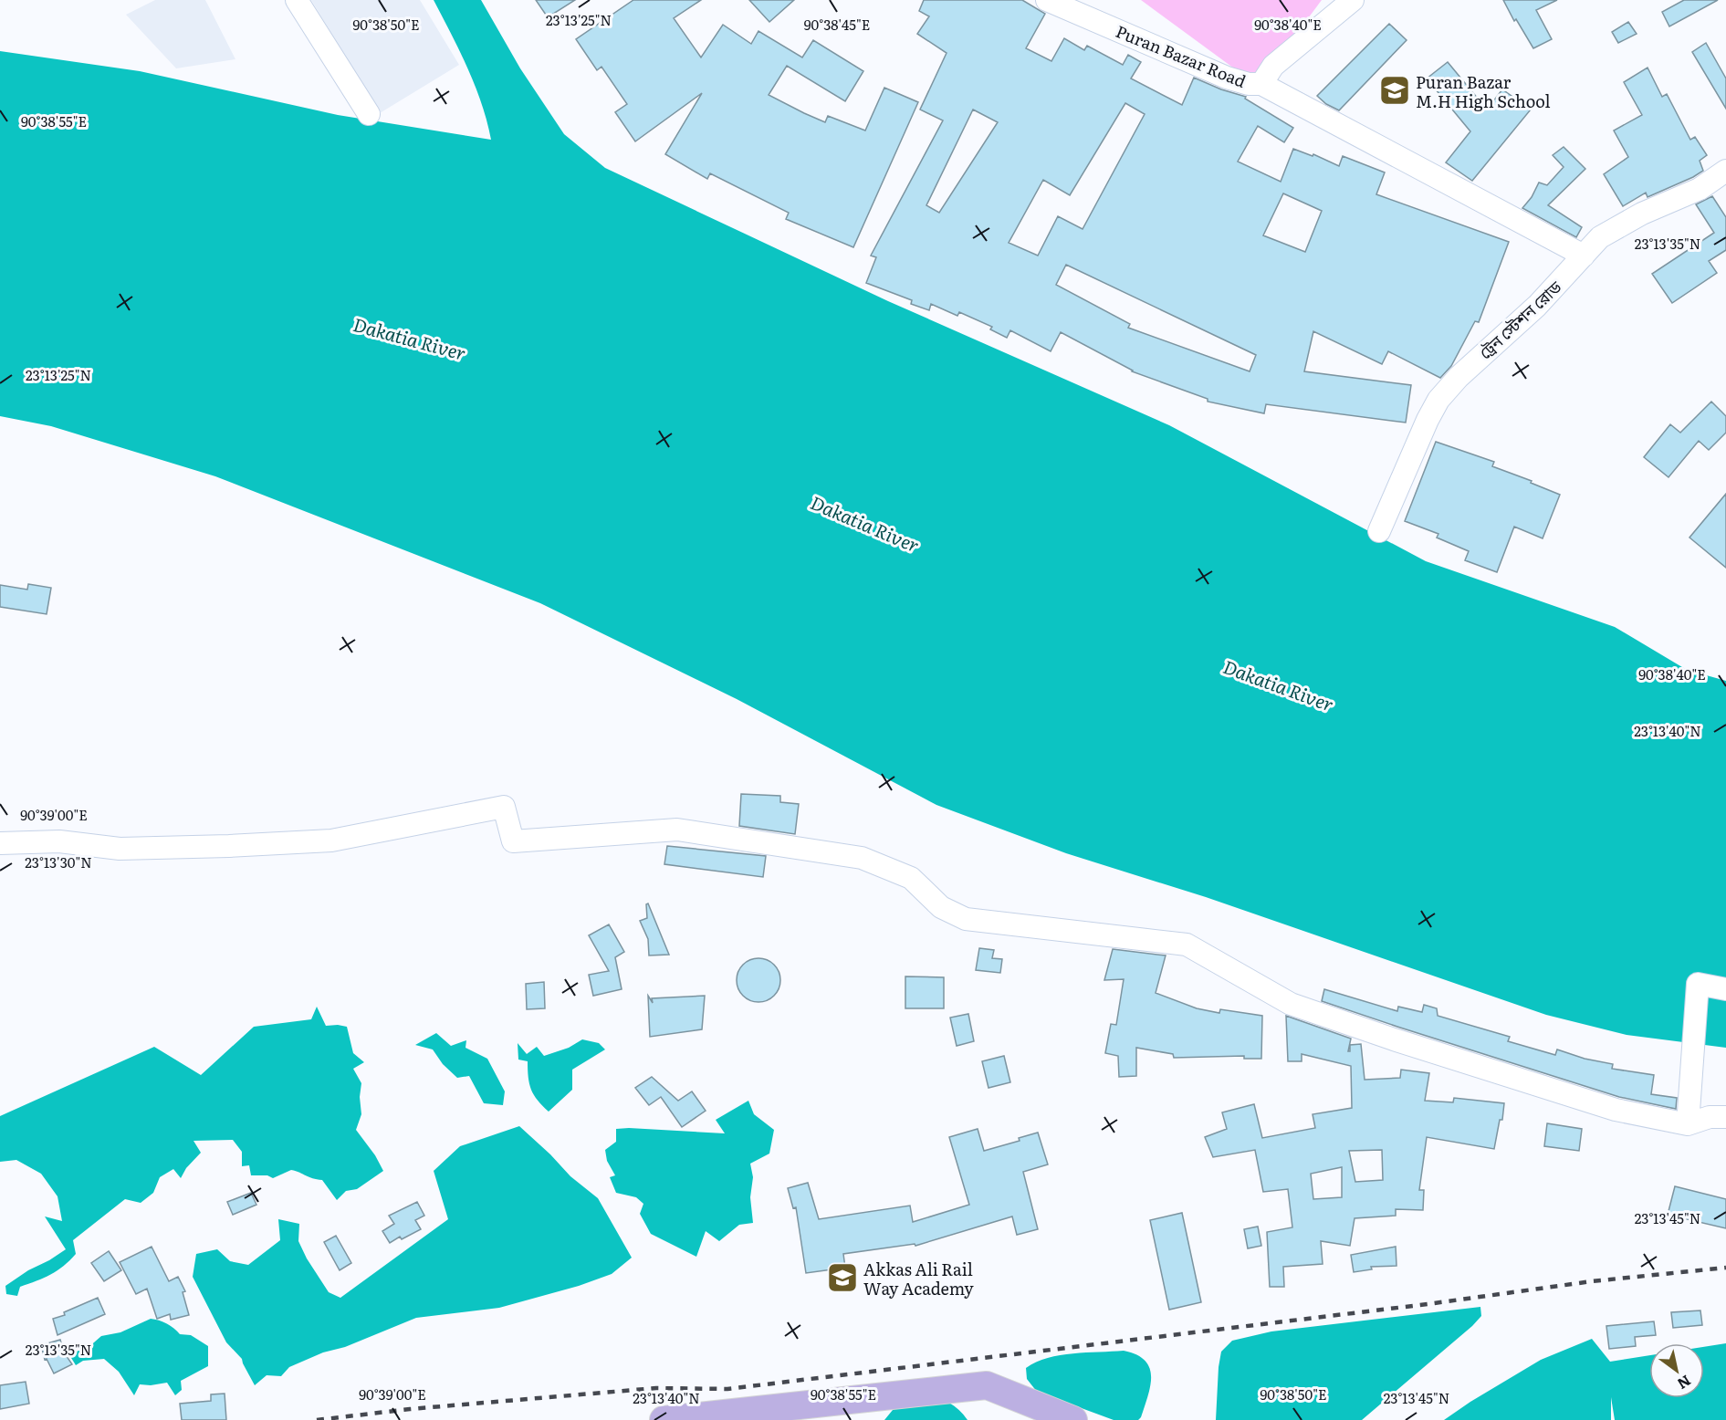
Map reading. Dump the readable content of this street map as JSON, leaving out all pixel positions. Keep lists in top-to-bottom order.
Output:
{
  "streets": {
    "street": ["Puran Bazar Road", "ট্রেন স্টেশন রোড"]
  },
  "water": ["Dakatia River"],
  "places": {
    "school or university": ["Puran Bazar M.H High School", "Akkas Ali Rail Way Academy"]
  },
  "north": "bottom right",
  "coordinates": [
    "23°13'25\"N",
    "90°38'50\"E",
    "90°38'45\"E",
    "90°38'40\"E",
    "90°38'55\"E",
    "23°13'35\"N",
    "23°13'40\"N",
    "90°39'00\"E",
    "23°13'30\"N",
    "23°13'45\"N"
  ]
}
